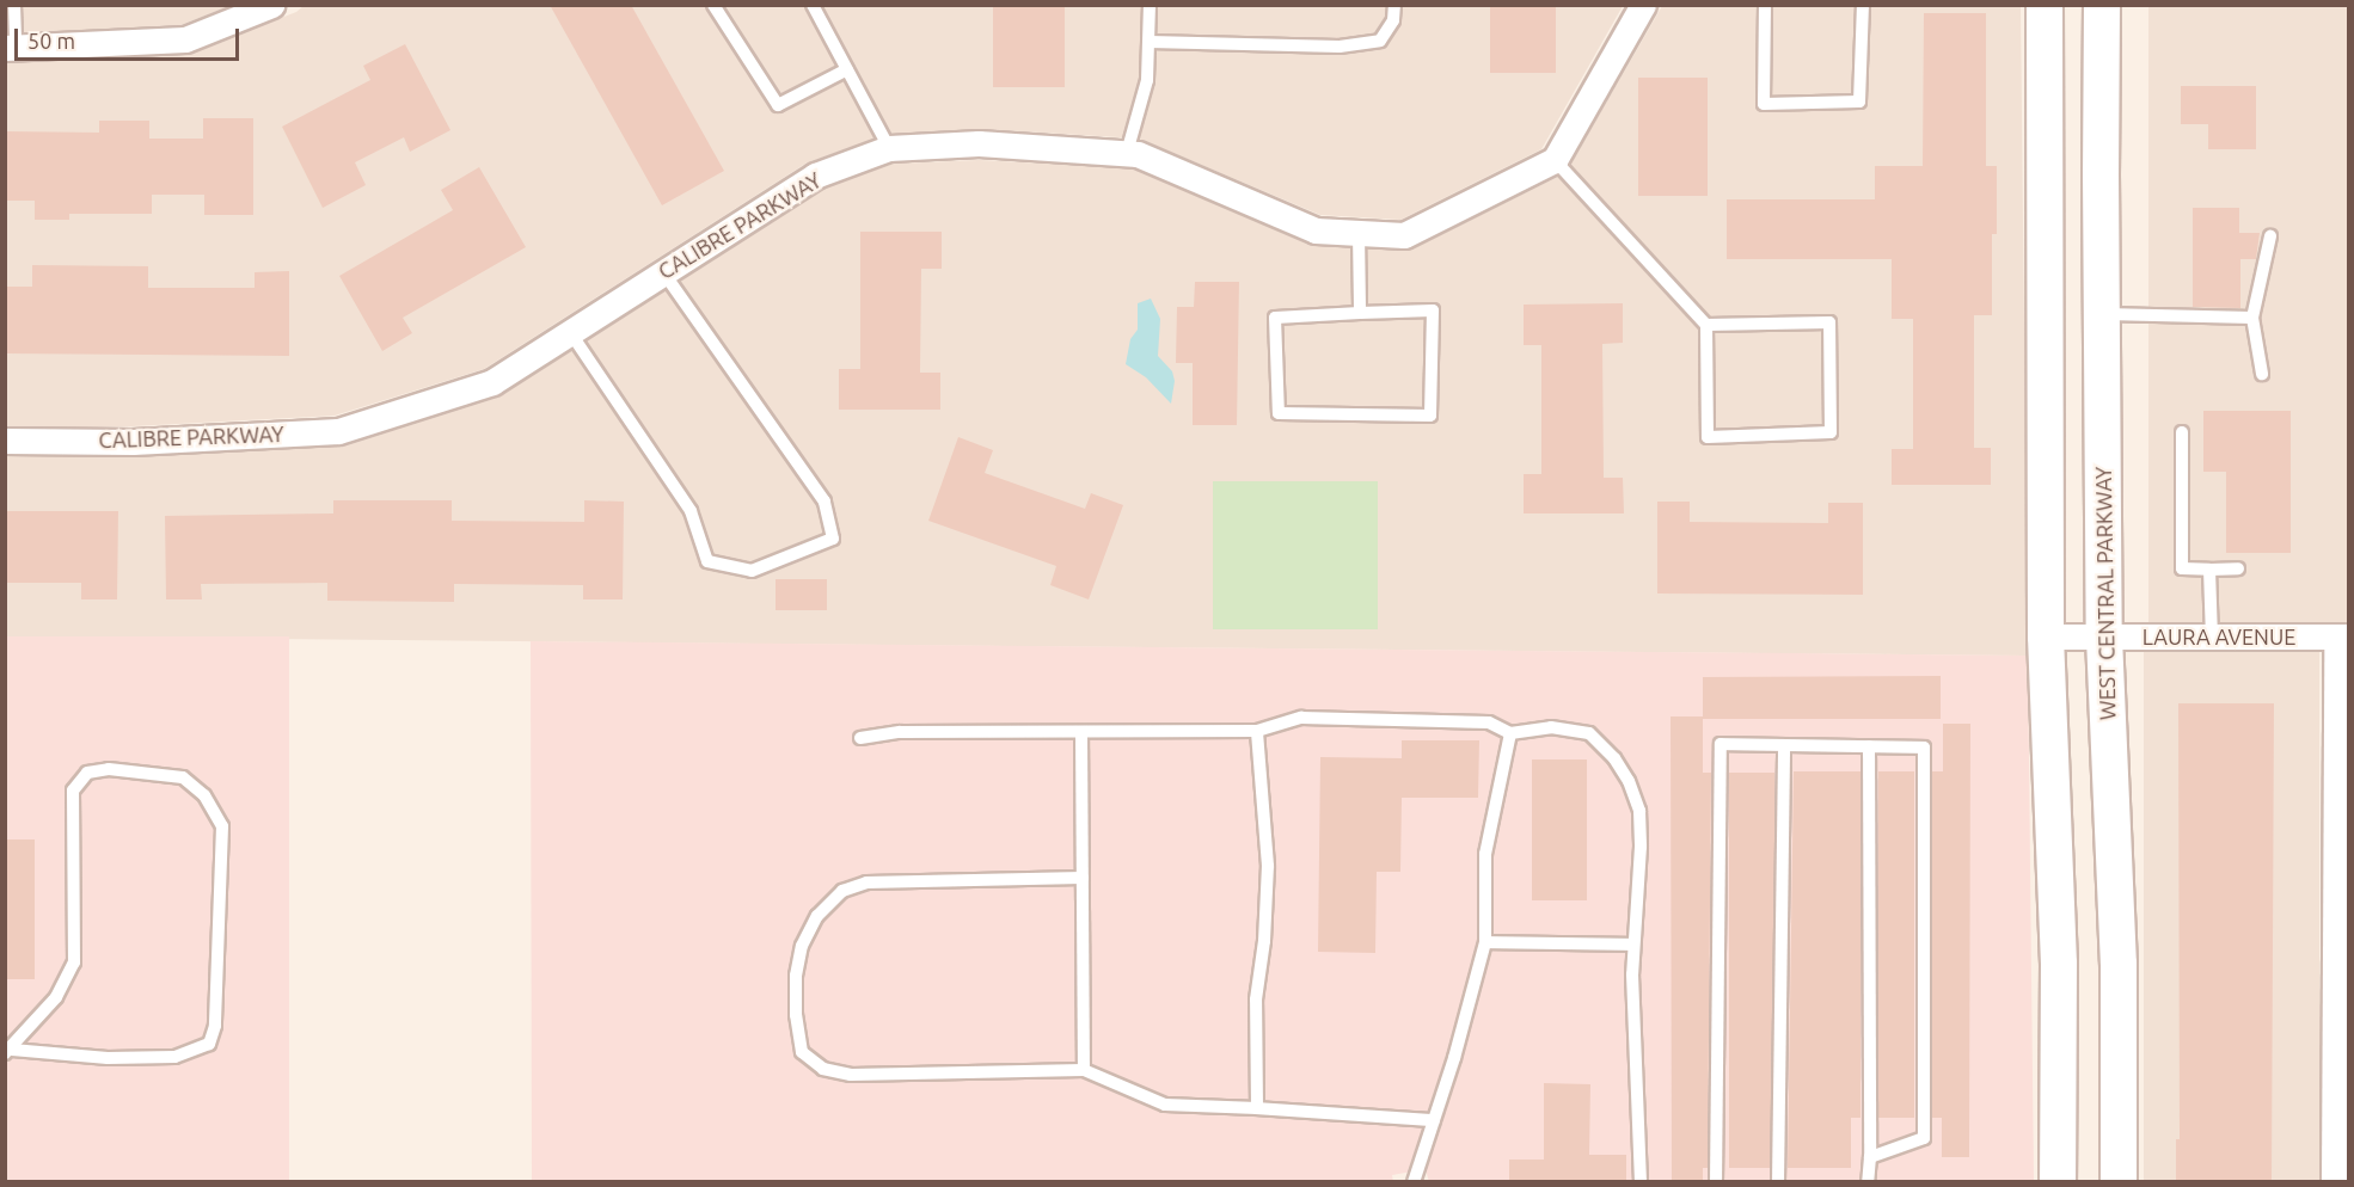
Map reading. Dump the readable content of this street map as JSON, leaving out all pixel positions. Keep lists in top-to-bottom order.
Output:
{
  "streets": {
    "main road": ["WEST CENTRAL PARKWAY"],
    "street": ["CALIBRE PARKWAY", "LAURA AVENUE"]
  },
  "crossings": [
    ["WEST CENTRAL PARKWAY", "LAURA AVENUE"]
  ],
  "scale_bar": "50 m"
}
